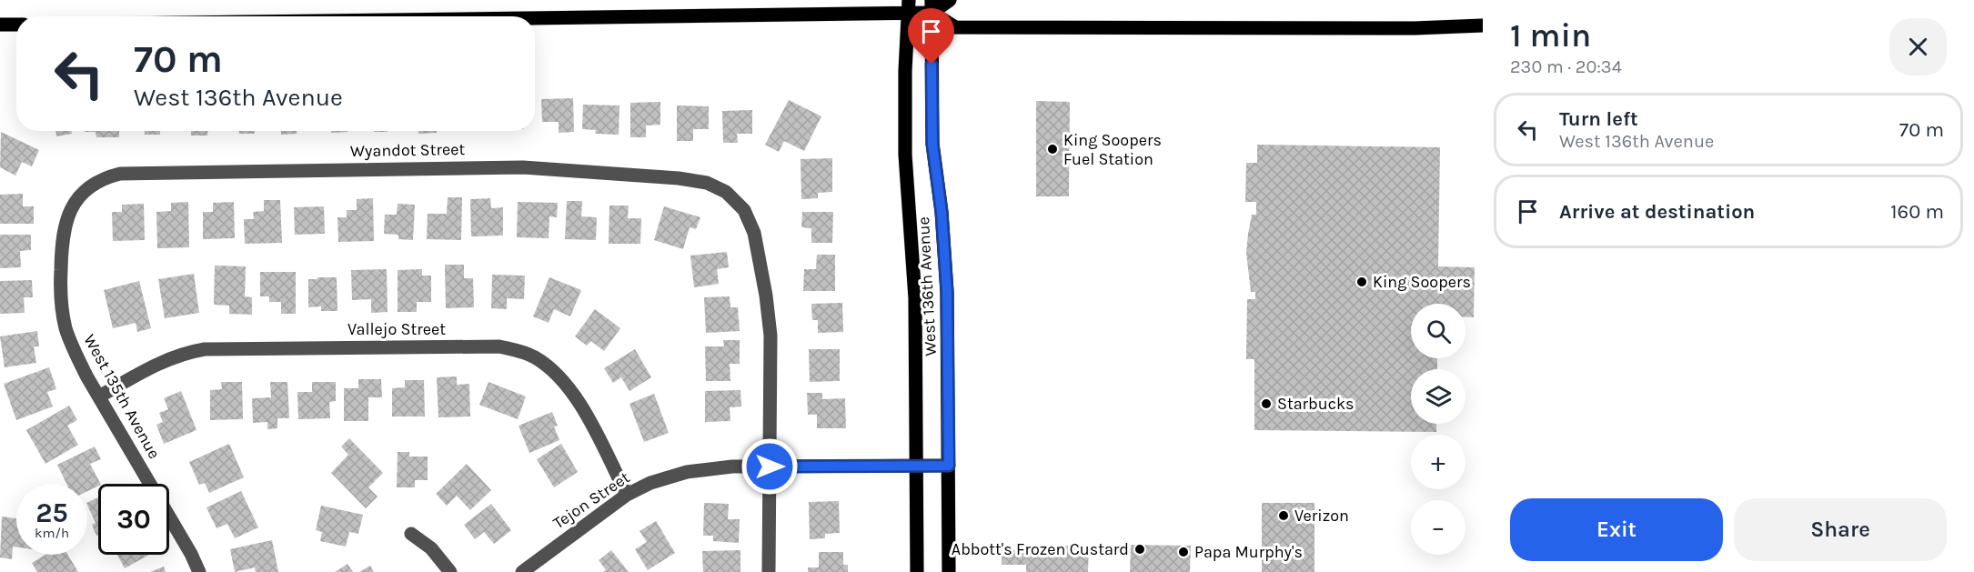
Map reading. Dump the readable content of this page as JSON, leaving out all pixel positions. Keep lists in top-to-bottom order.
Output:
{
  "streets": {
    "main road": ["West 136th Avenue"],
    "street": [
      "Wyandot Street",
      "Vallejo Street",
      "West 135th Avenue",
      "Tejon Street"
    ]
  },
  "crossings": [
    ["Wyandot Street", "West 135th Avenue"],
    ["Wyandot Street", "Tejon Street"],
    ["West 136th Avenue", "Tejon Street"],
    ["Vallejo Street", "West 135th Avenue"],
    ["Vallejo Street", "Tejon Street"]
  ],
  "places": [
    "King Soopers Fuel Station",
    "King Soopers",
    "Starbucks",
    "Verizon",
    "Abbott's Frozen Custard",
    "Papa Murphy's"
  ],
  "page": {
    "heading": ["1 min", "230 m · 20:34"],
    "turn": ["70 m", "West 136th Avenue"],
    "list": [
      {
        "name": "Turn left",
        "note": "West 136th Avenue",
        "value": "70 m"
      },
      {
        "name": "Arrive at destination",
        "value": "160 m"
      }
    ],
    "map_buttons": ["+", "−"],
    "speed": "25 km/h",
    "limit": "30",
    "buttons": ["Exit", "Share"]
  }
}
